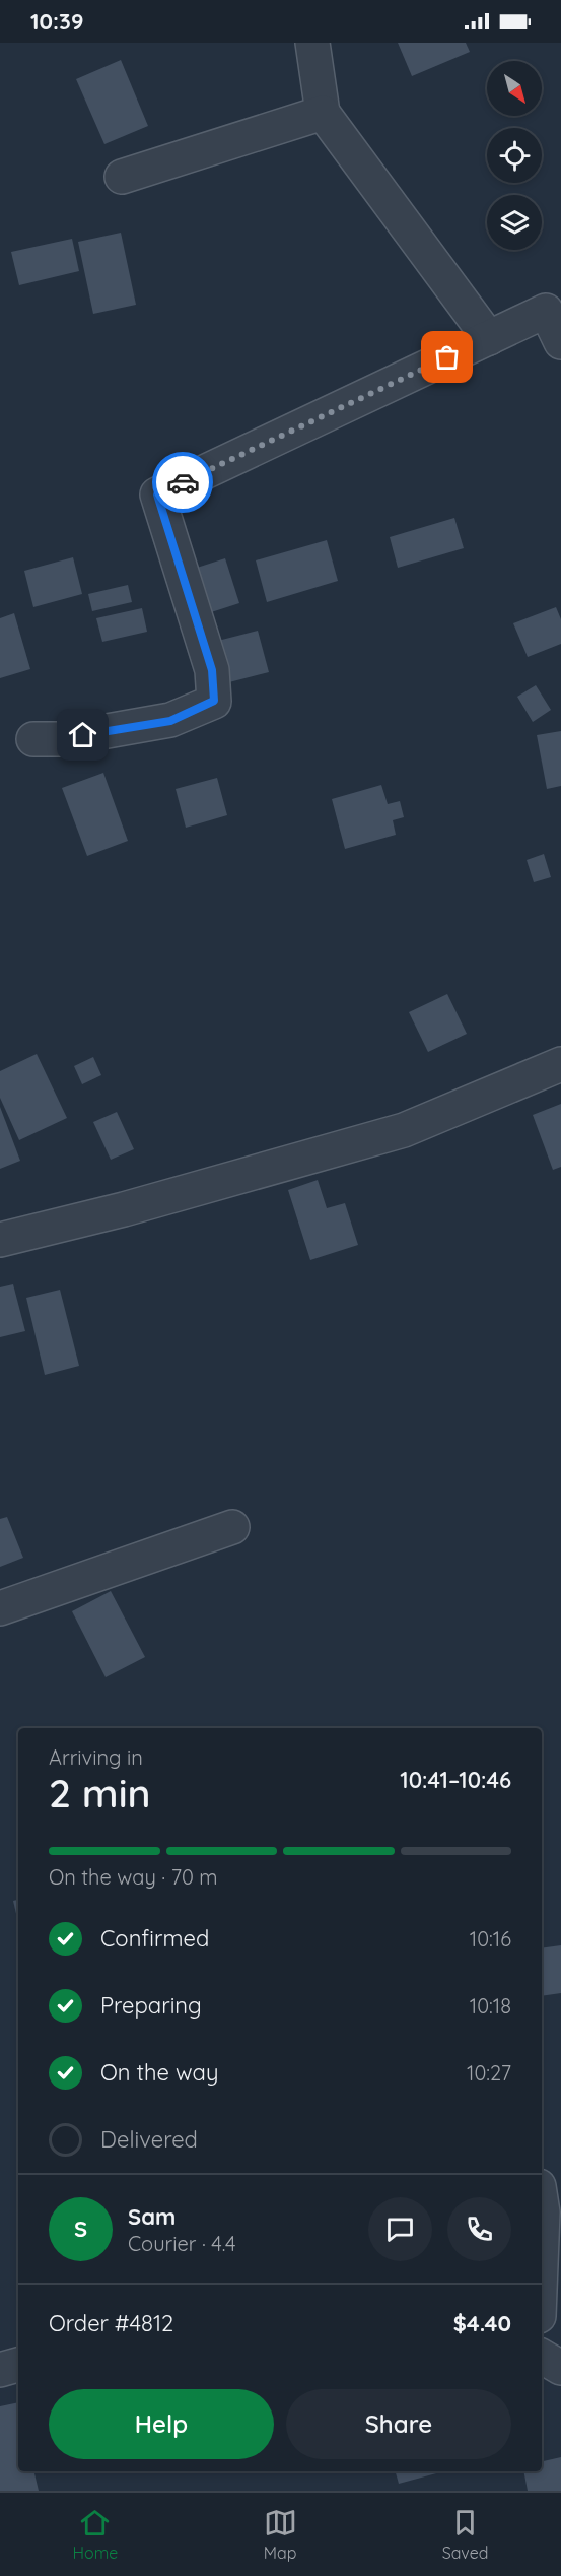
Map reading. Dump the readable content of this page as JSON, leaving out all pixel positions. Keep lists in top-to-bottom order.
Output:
{
  "north": "bottom right",
  "page": {
    "status": "10:39",
    "heading": ["2 min", "Arriving in", "10:41–10:46"],
    "panel": [
      "Sam",
      "Courier · 4.4",
      "Order #4812",
      "$4.40"
    ],
    "bar": "On the way · 70 m",
    "list": [
      ["Confirmed", "10:16"],
      ["Preparing", "10:18"],
      ["On the way", "10:27"],
      "Delivered"
    ],
    "round": "S",
    "buttons": ["Help", "Share"],
    "tabs": ["Home", "Map", "Saved"]
  }
}
